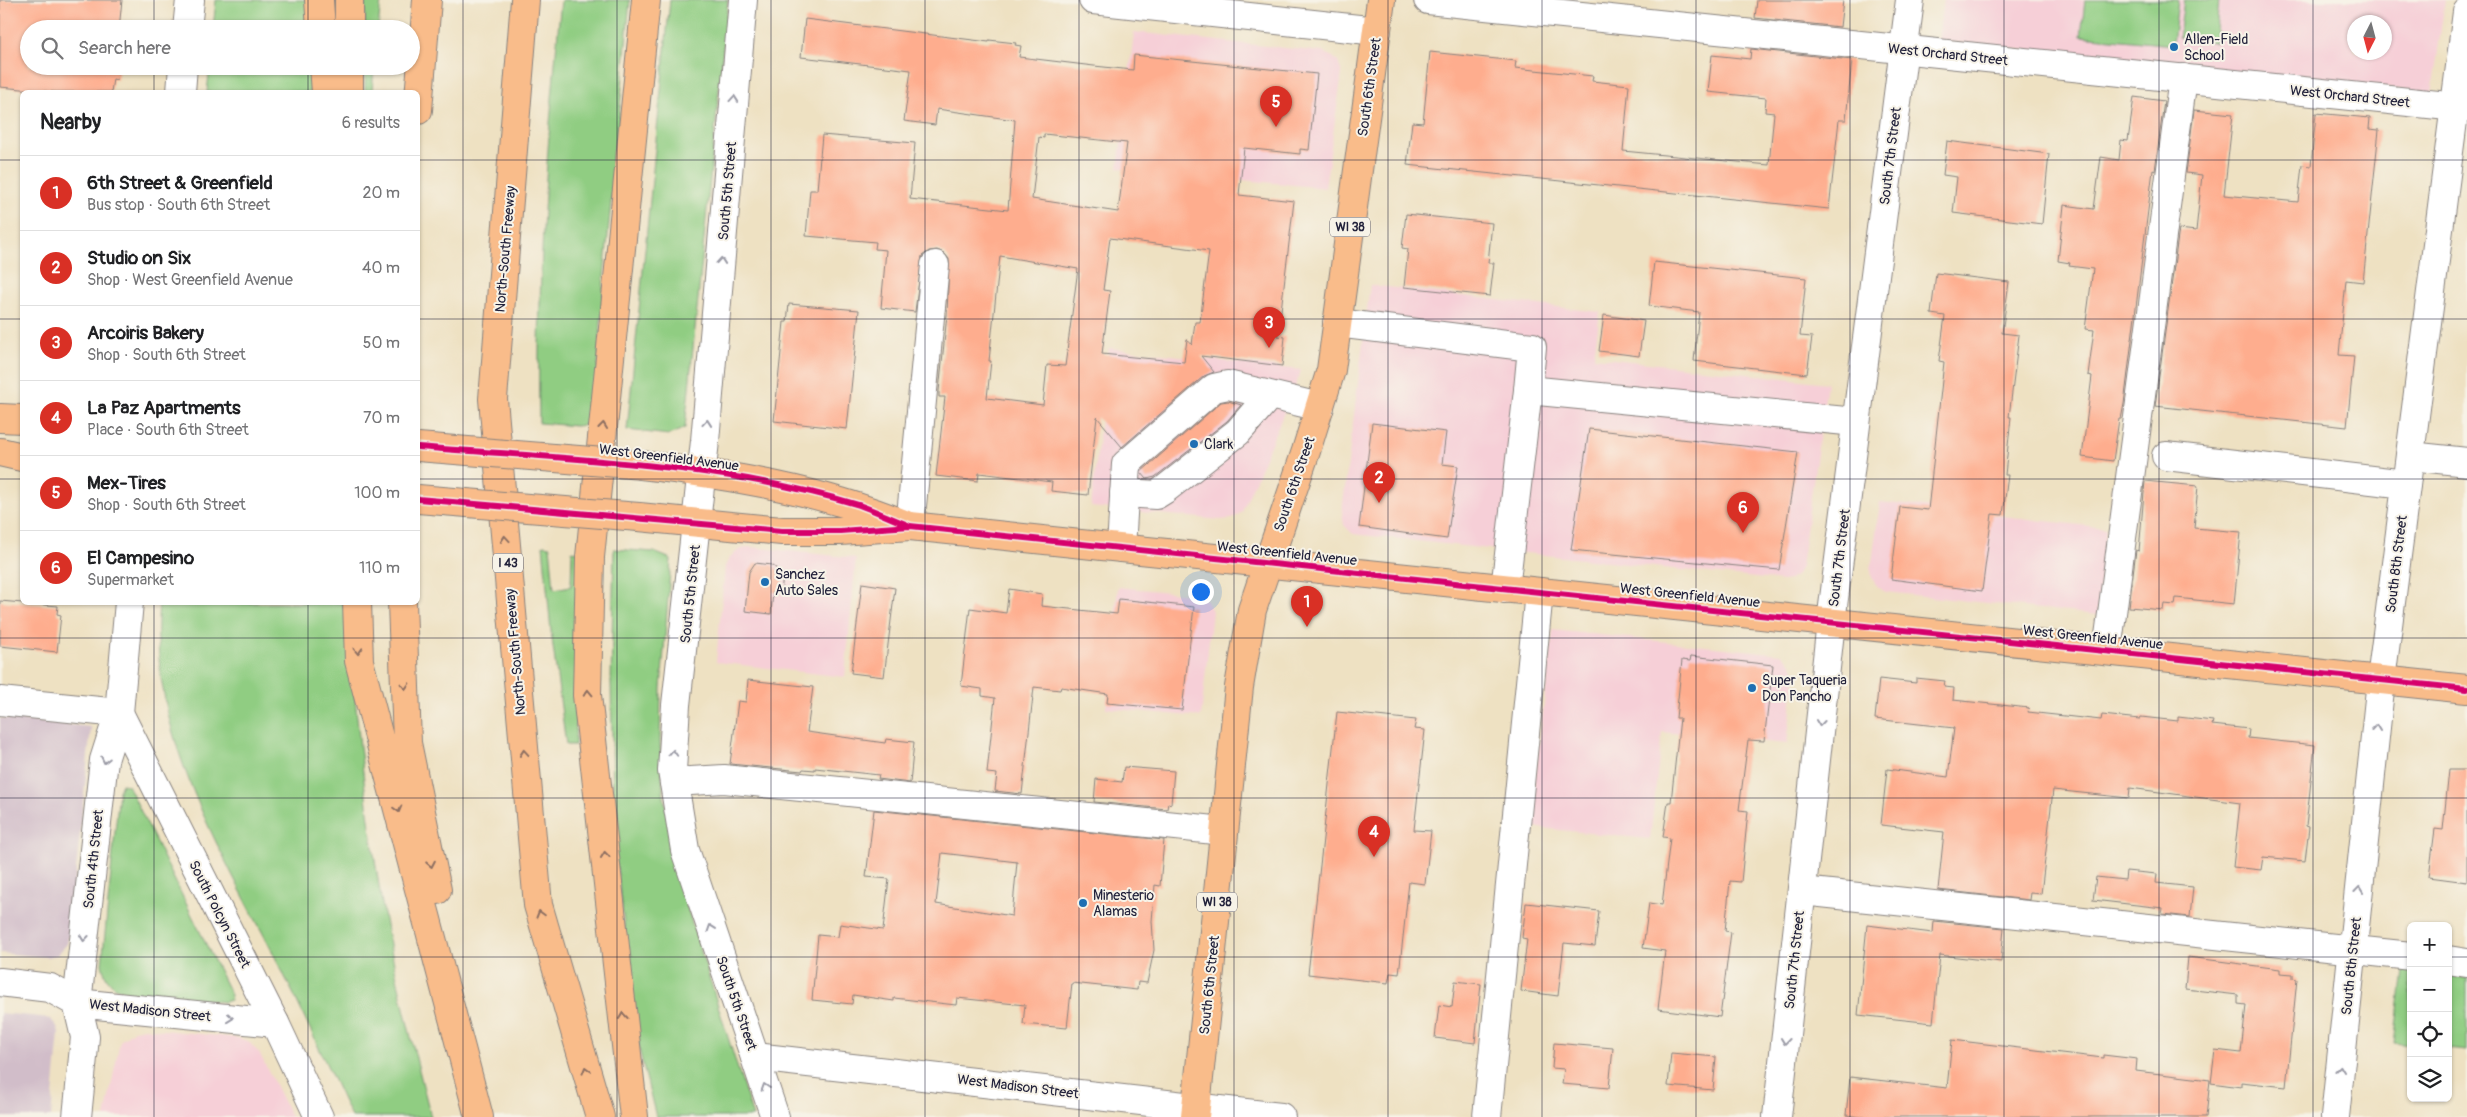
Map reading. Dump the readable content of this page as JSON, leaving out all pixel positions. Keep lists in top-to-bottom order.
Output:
{
  "streets": {
    "main road": [
      "South 6th Street",
      "WI 38",
      "North-South Freeway",
      "West Greenfield Avenue",
      "I 43"
    ],
    "street": [
      "West Orchard Street",
      "South 7th Street",
      "South 5th Street",
      "South 8th Street",
      "South 4th Street",
      "South Polcyn Street",
      "West Madison Street"
    ]
  },
  "crossings": [
    ["West Orchard Street", "South 7th Street"],
    ["West Orchard Street", "South 8th Street"],
    ["South 6th Street", "West Greenfield Avenue"],
    ["South 6th Street", "West Madison Street"],
    ["South 7th Street", "West Greenfield Avenue"],
    ["South 5th Street", "West Greenfield Avenue"],
    ["South 5th Street", "West Madison Street"],
    ["West Greenfield Avenue", "South 8th Street"],
    ["South 4th Street", "South Polcyn Street"],
    ["South 4th Street", "West Madison Street"],
    ["South Polcyn Street", "West Madison Street"]
  ],
  "one_way": [
    "South 7th Street",
    "South 5th Street",
    "South 8th Street",
    "South 4th Street"
  ],
  "places": [
    "Allen-Field School",
    "Clark",
    "Sanchez Auto Sales",
    "Super Taqueria Don Pancho",
    "Minesterio Alamas"
  ],
  "north": "bottom",
  "page": {
    "search": "Search here",
    "pins": [
      "5",
      "3",
      "2",
      "6",
      "1",
      "4"
    ],
    "heading": ["Nearby", "6 results"],
    "list": [
      {
        "mark": "1",
        "name": "6th Street & Greenfield",
        "note": "Bus stop · South 6th Street",
        "value": "20 m"
      },
      {
        "mark": "2",
        "name": "Studio on Six",
        "note": "Shop · West Greenfield Avenue",
        "value": "40 m"
      },
      {
        "mark": "3",
        "name": "Arcoiris Bakery",
        "note": "Shop · South 6th Street",
        "value": "50 m"
      },
      {
        "mark": "4",
        "name": "La Paz Apartments",
        "note": "Place · South 6th Street",
        "value": "70 m"
      },
      {
        "mark": "5",
        "name": "Mex-Tires",
        "note": "Shop · South 6th Street",
        "value": "100 m"
      },
      {
        "mark": "6",
        "name": "El Campesino",
        "note": "Supermarket",
        "value": "110 m"
      }
    ],
    "map_buttons": ["+", "−"]
  }
}
